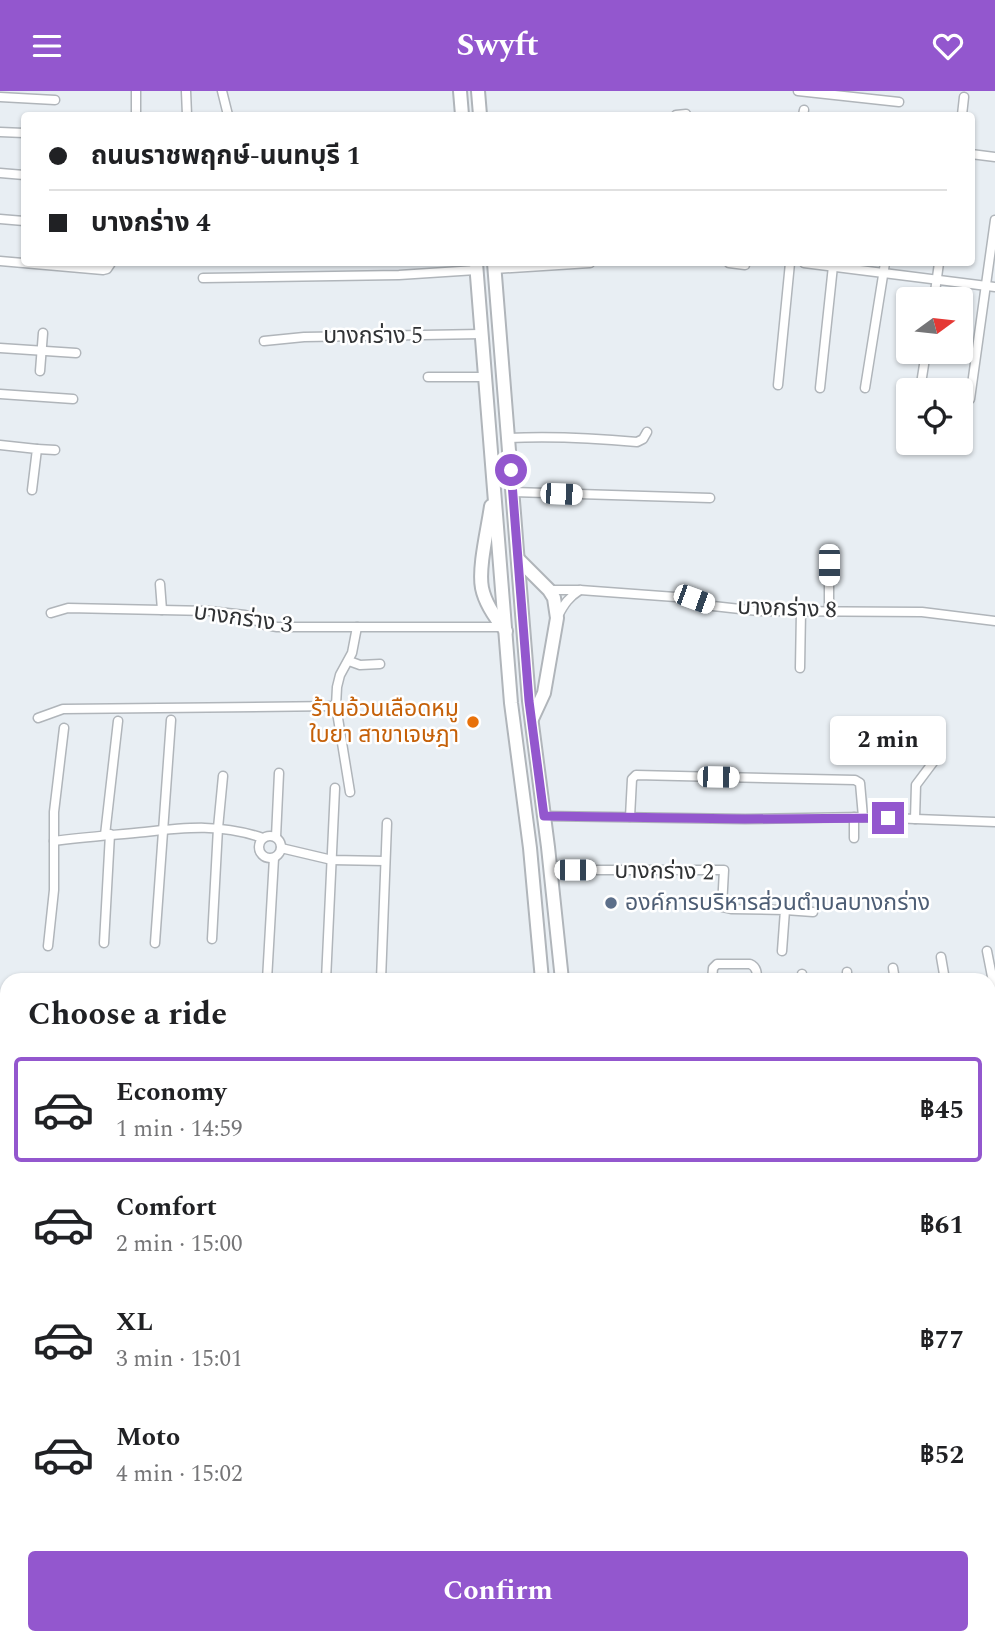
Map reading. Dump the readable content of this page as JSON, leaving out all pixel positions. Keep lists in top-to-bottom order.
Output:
{
  "streets": {
    "street": [
      "บางกร่าง 5",
      "บางกร่าง 8",
      "บางกร่าง 3",
      "บางกร่าง 2"
    ]
  },
  "places": ["ร้านอ้วนเลือดหมู ใบยา สาขาเจษฎา", "องค์การบริหารส่วนตำบลบางกร่าง"],
  "north": "right",
  "page": {
    "header": "Swyft",
    "banner": ["ถนนราชพฤกษ์-นนทบุรี 1", "บางกร่าง 4"],
    "bubble": "2 min",
    "heading": "Choose a ride",
    "list": [
      {
        "name": "Economy",
        "note": "1 min · 14:59",
        "value": "฿45"
      },
      {
        "name": "Comfort",
        "note": "2 min · 15:00",
        "value": "฿61"
      },
      {
        "name": "XL",
        "note": "3 min · 15:01",
        "value": "฿77"
      },
      {
        "name": "Moto",
        "note": "4 min · 15:02",
        "value": "฿52"
      }
    ],
    "buttons": "Confirm"
  }
}
